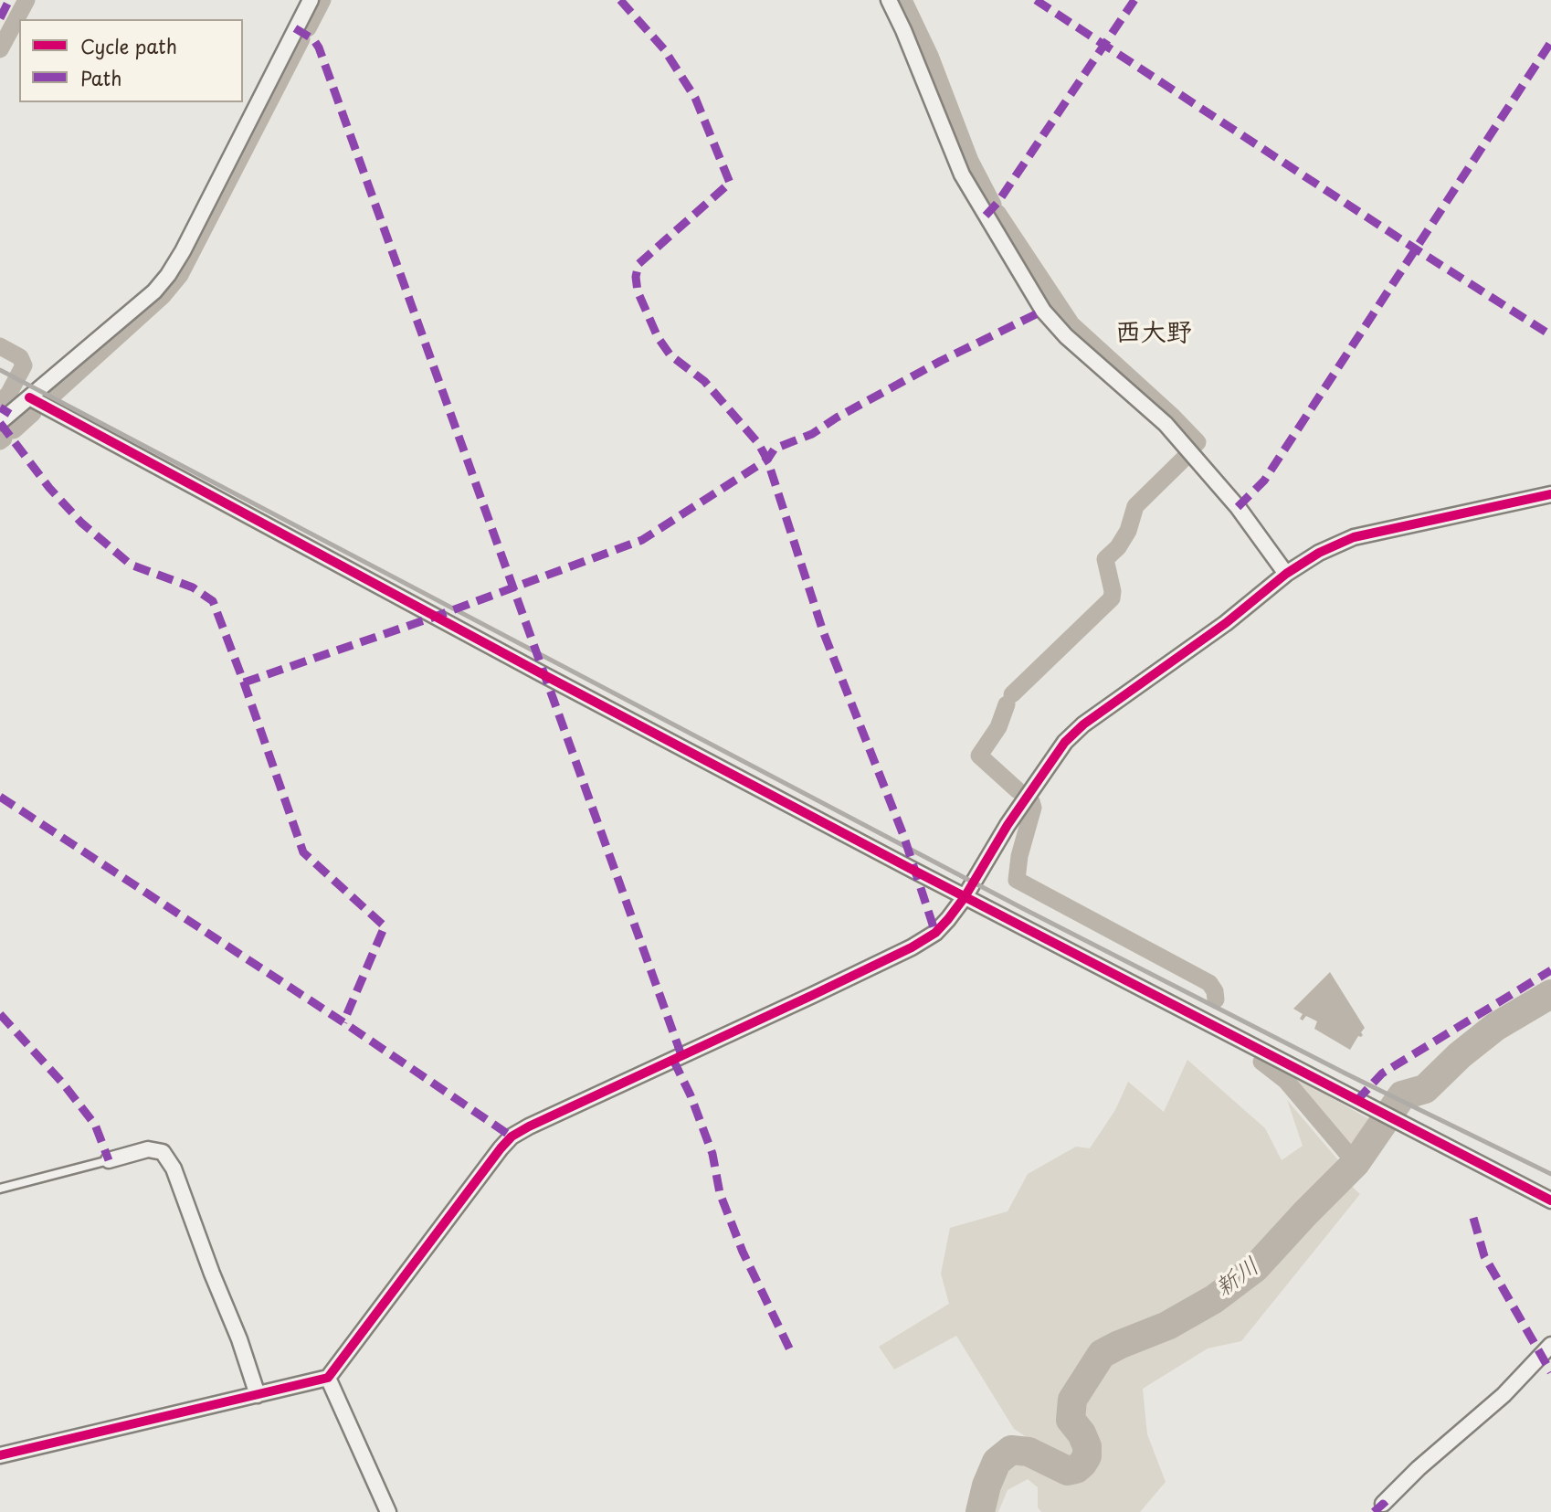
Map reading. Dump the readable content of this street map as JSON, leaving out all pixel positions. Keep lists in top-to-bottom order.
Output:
{
  "districts": ["西大野"],
  "water": ["新川"],
  "legend": ["Cycle path", "Path"]
}
